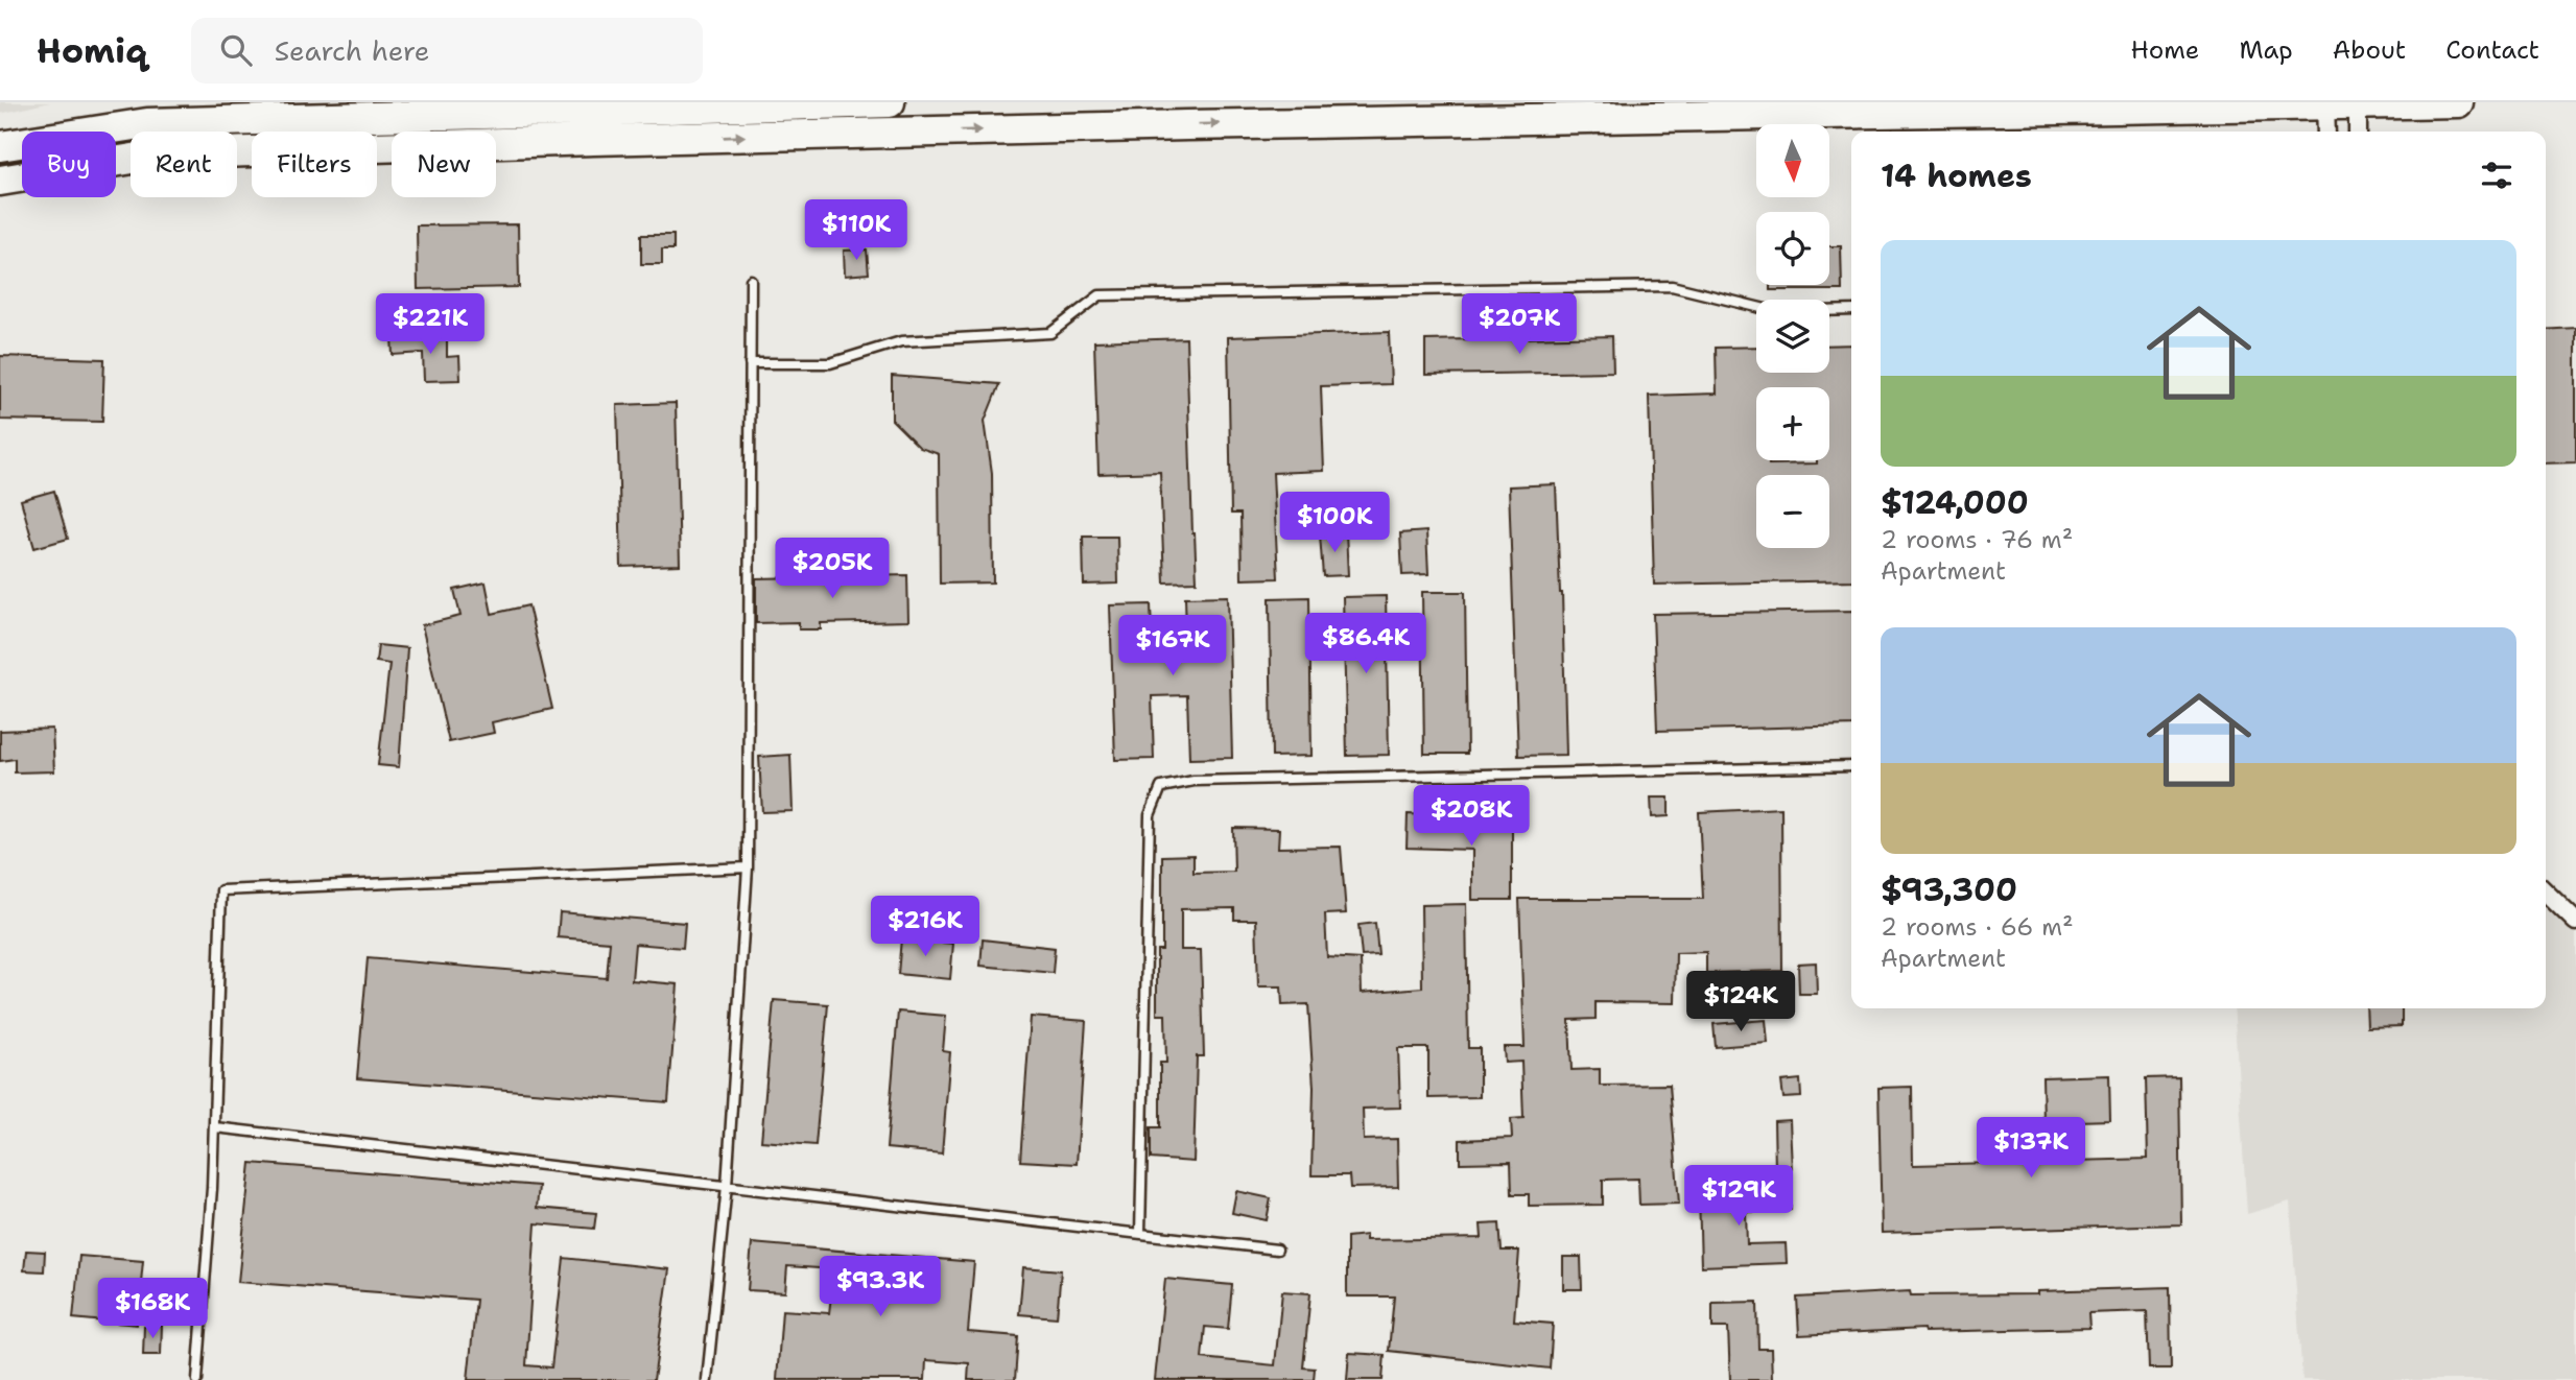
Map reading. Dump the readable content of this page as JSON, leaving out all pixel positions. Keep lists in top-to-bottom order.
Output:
{
  "north": "bottom",
  "page": {
    "header": "Homiq",
    "search": "Search here",
    "nav": [
      "Home",
      "Map",
      "About",
      "Contact"
    ],
    "map_buttons": ["+", "−"],
    "chip": [
      "Buy",
      "Rent",
      "Filters",
      "New"
    ],
    "heading": "14 homes",
    "price": [
      "$110K",
      "$221K",
      "$207K",
      "$100K",
      "$205K",
      "$86.4K",
      "$167K",
      "$208K",
      "$216K",
      "$124K",
      "$137K",
      "$129K",
      "$93.3K",
      "$168K"
    ],
    "list": [
      {
        "name": "$124,000",
        "note": "2 rooms · 76 m² · Apartment"
      },
      {
        "name": "$93,300",
        "note": "2 rooms · 66 m² · Apartment"
      }
    ]
  }
}
